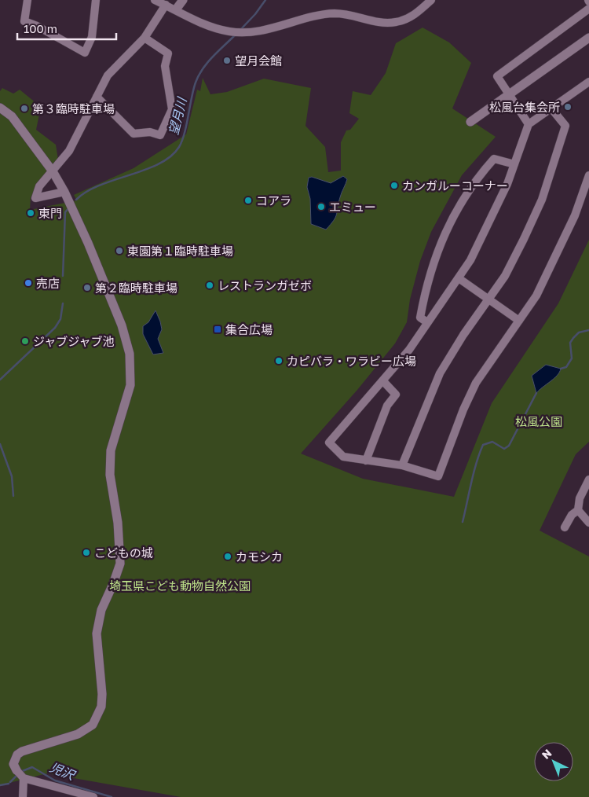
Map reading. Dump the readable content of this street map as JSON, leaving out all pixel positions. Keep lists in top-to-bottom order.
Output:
{
  "water": ["望月川", "児沢"],
  "parks": ["松風公園", "埼玉県こども動物自然公園"],
  "places": {
    "other": [
      "望月会館",
      "松風台集会所",
      "第３臨時駐車場",
      "カンガルーコーナー",
      "コアラ",
      "エミュー",
      "東門",
      "東園第１臨時駐車場",
      "売店",
      "レストランガゼボ",
      "第２臨時駐車場",
      "ジャブジャブ池",
      "カピバラ・ワラビー広場",
      "こどもの城",
      "カモシカ"
    ],
    "transit": ["集合広場"]
  },
  "scale_bar": "100 m",
  "north": "top left"
}
